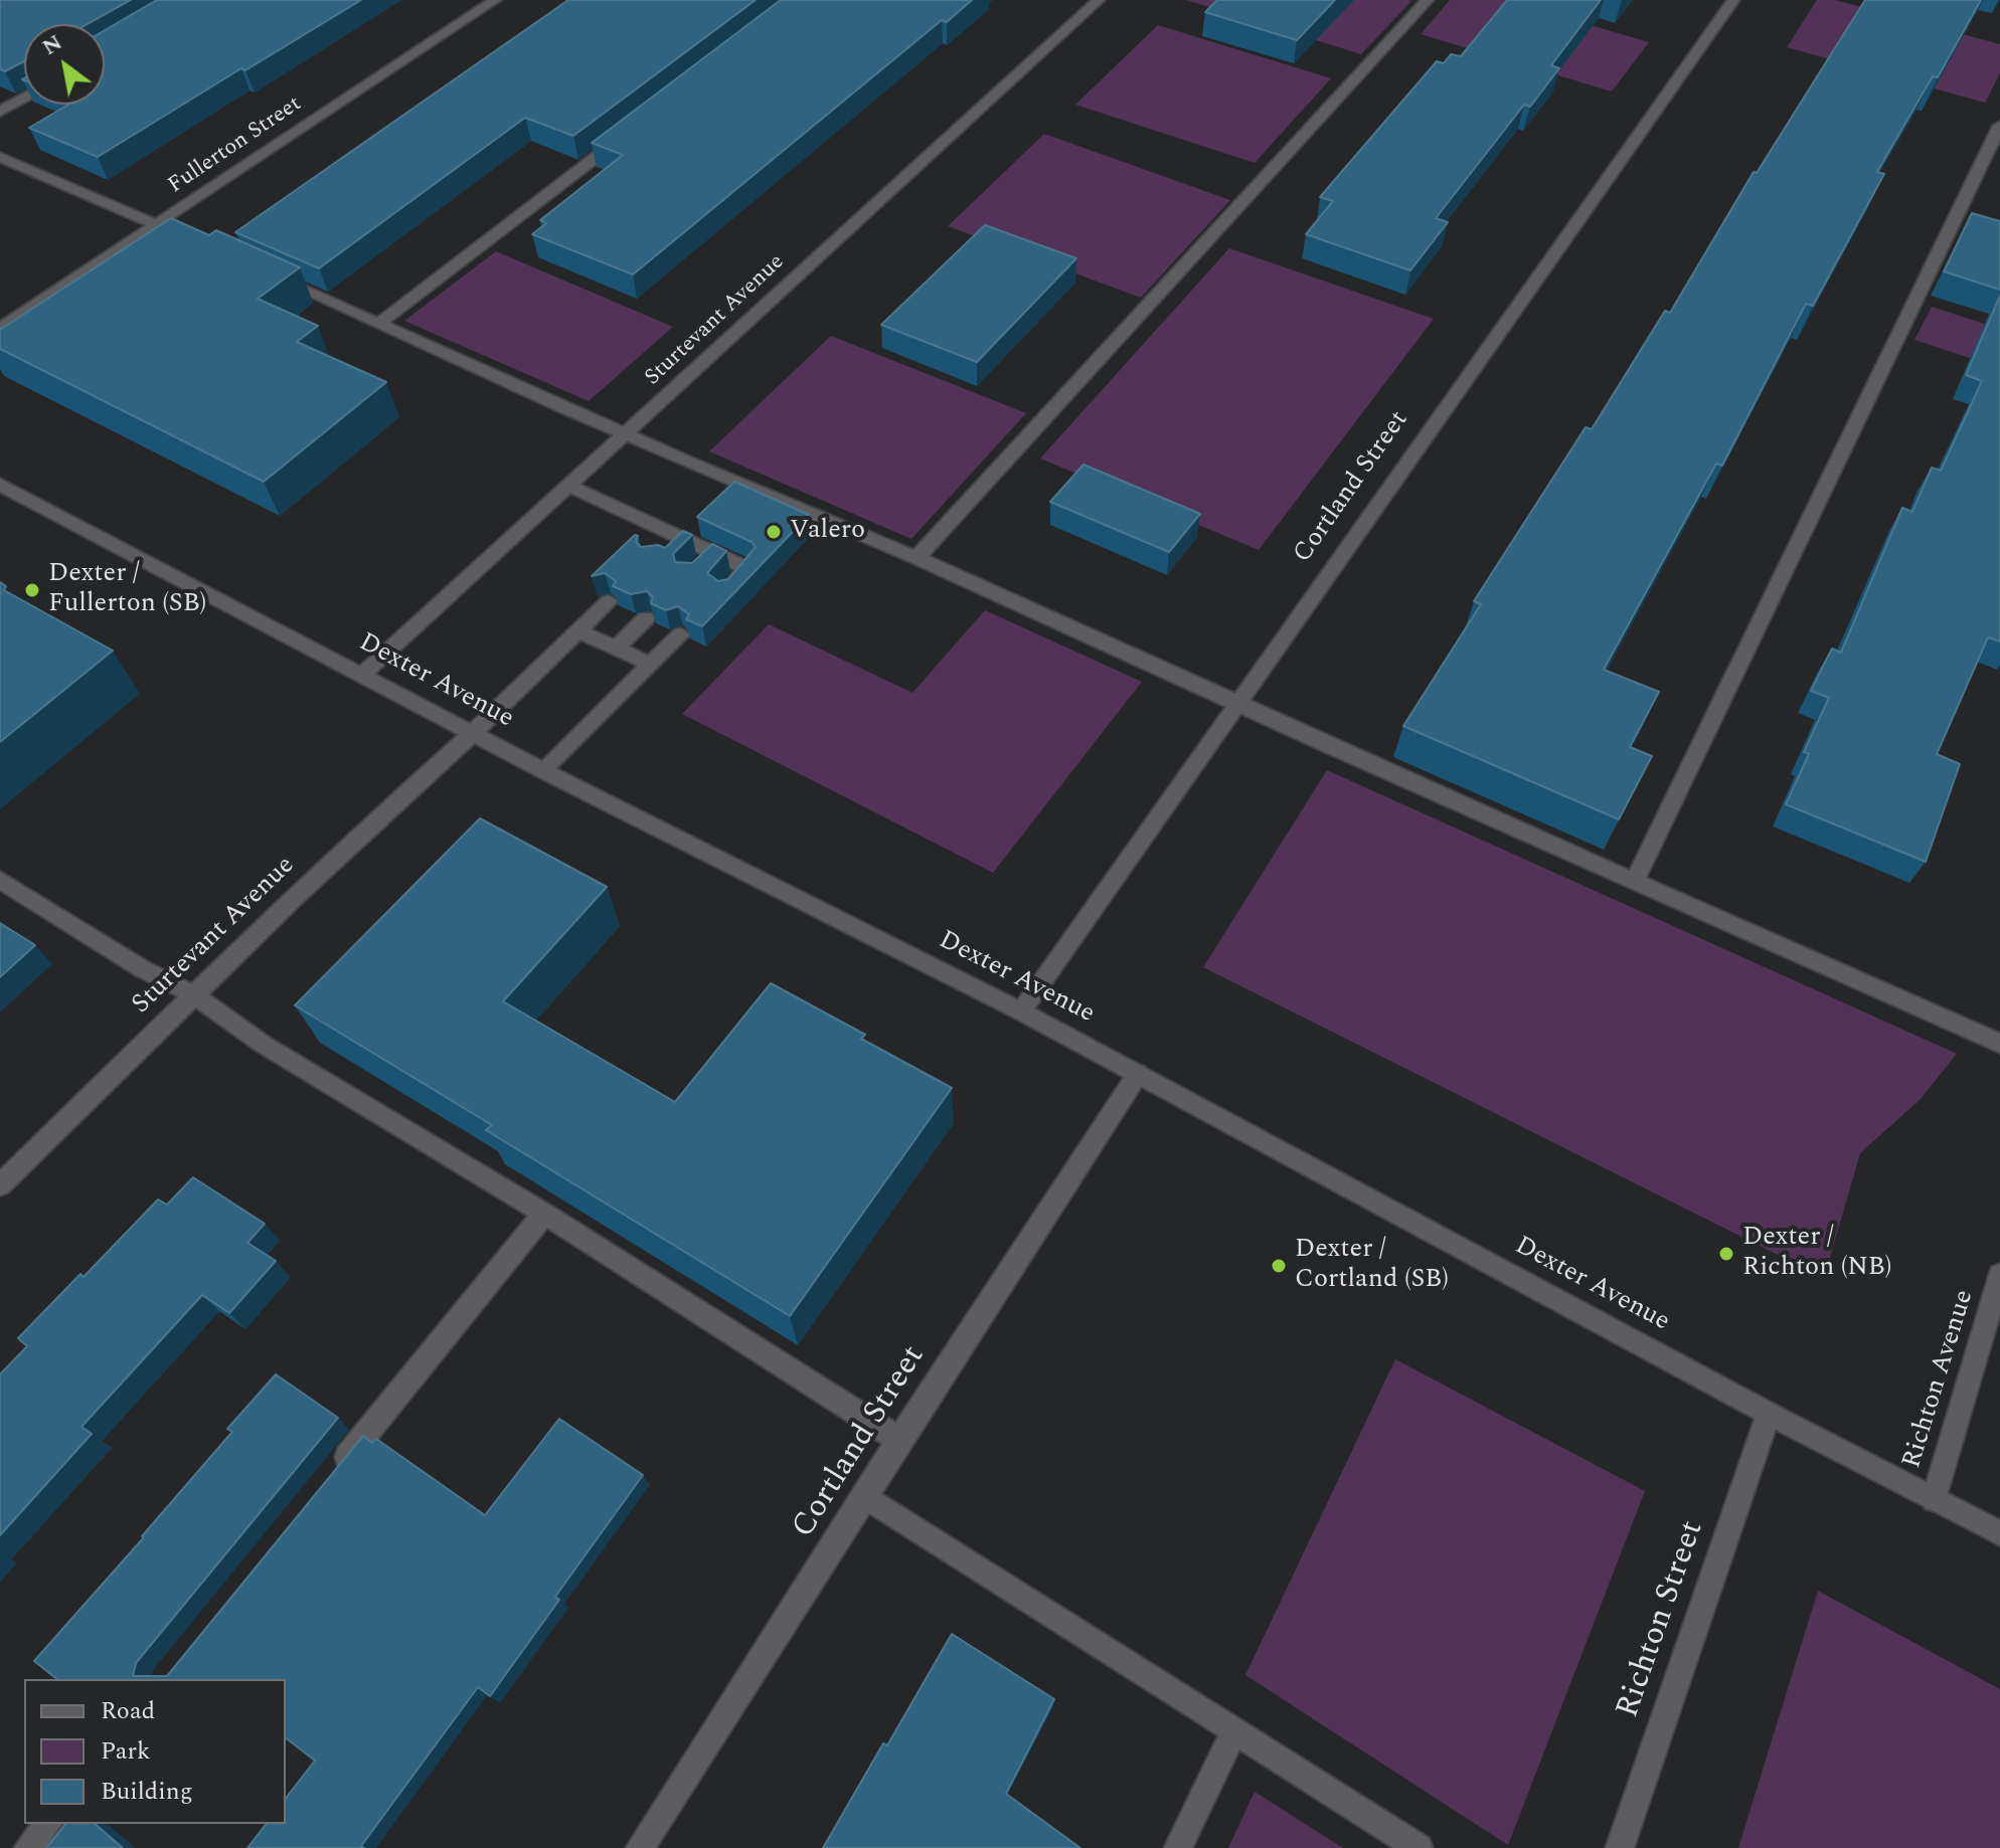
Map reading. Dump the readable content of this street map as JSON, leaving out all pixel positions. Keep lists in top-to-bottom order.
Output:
{
  "streets": {
    "street": [
      "Fullerton Street",
      "Sturtevant Avenue",
      "Cortland Street",
      "Dexter Avenue",
      "Richton Avenue",
      "Richton Street"
    ]
  },
  "crossings": [
    ["Sturtevant Avenue", "Dexter Avenue"],
    ["Cortland Street", "Dexter Avenue"],
    ["Dexter Avenue", "Richton Avenue"],
    ["Dexter Avenue", "Richton Street"]
  ],
  "places": [
    "Valero",
    "Dexter / Fullerton (SB)",
    "Dexter / Richton (NB)",
    "Dexter / Cortland (SB)"
  ],
  "legend": ["Road", "Park", "Building"],
  "north": "top left"
}
